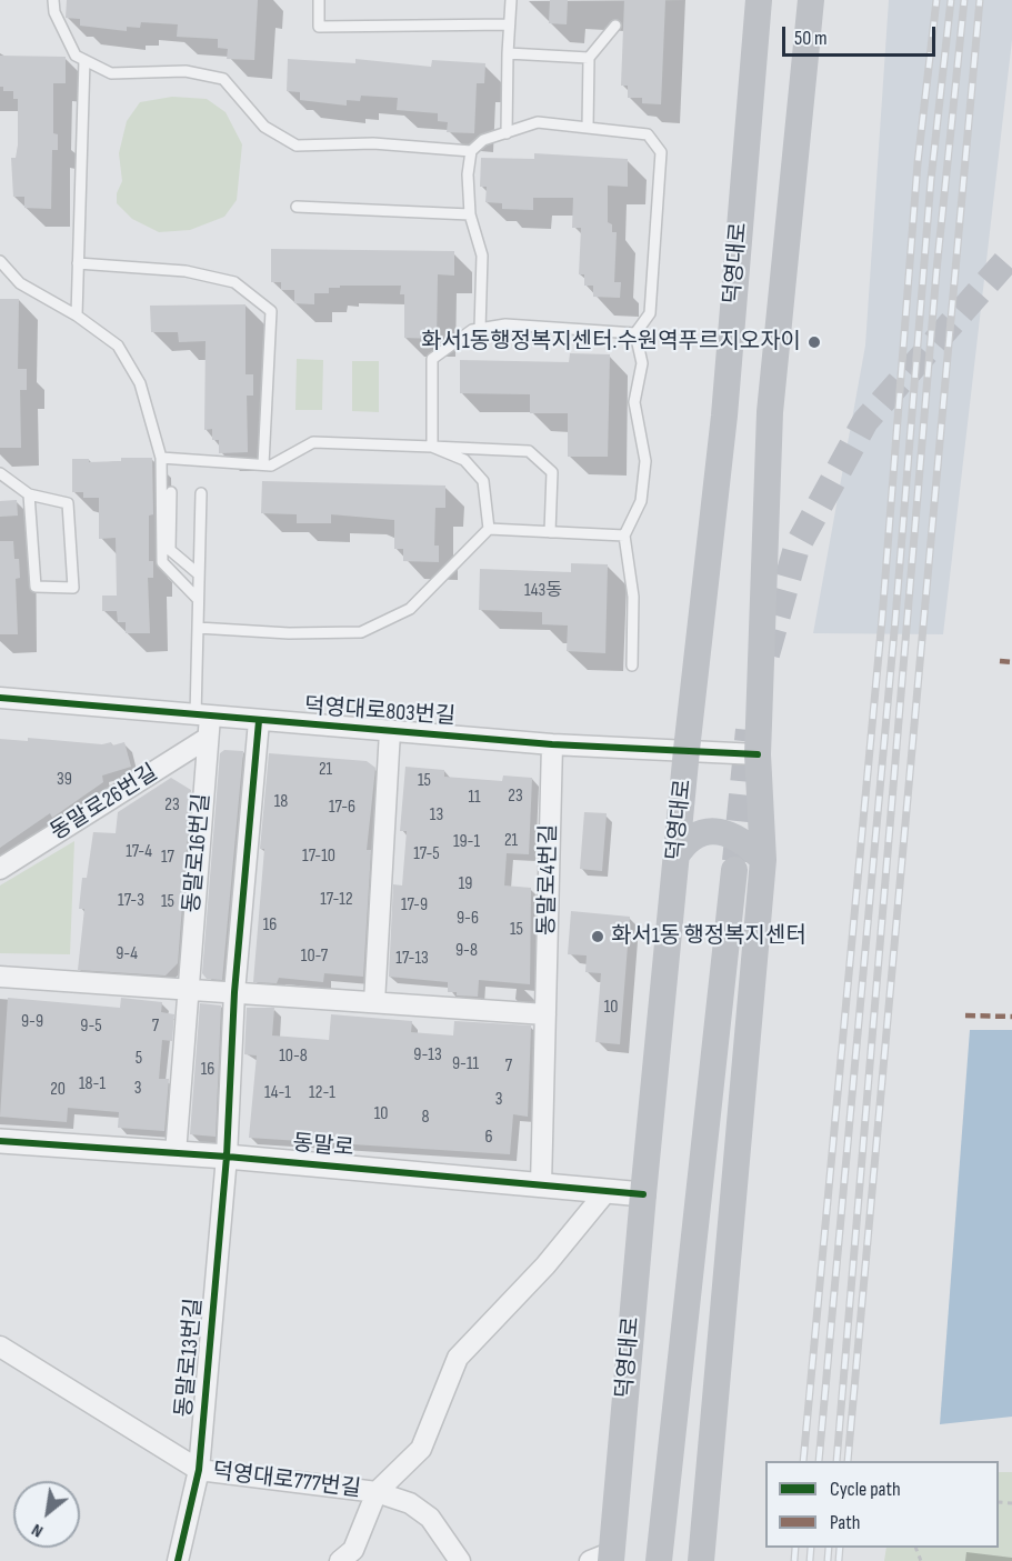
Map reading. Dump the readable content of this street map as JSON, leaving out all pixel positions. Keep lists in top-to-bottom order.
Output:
{
  "streets": {
    "main road": ["덕영대로"],
    "street": [
      "덕영대로803번길",
      "동말로26번길",
      "동말로16번길",
      "동말로4번길",
      "동말로",
      "동말로13번길",
      "덕영대로777번길"
    ]
  },
  "crossings": [
    ["덕영대로", "덕영대로803번길"],
    ["덕영대로", "동말로"],
    ["덕영대로803번길", "동말로16번길"],
    ["덕영대로803번길", "동말로4번길"],
    ["덕영대로803번길", "동말로13번길"],
    ["동말로26번길", "동말로16번길"],
    ["동말로16번길", "동말로"],
    ["동말로4번길", "동말로"],
    ["동말로", "동말로13번길"],
    ["동말로13번길", "덕영대로777번길"]
  ],
  "places": ["화서1동행정복지센터.수원역푸르지오자이", "화서1동 행정복지센터"],
  "house_numbers": [
    "143동",
    "21",
    "39",
    "15",
    "23",
    "11",
    "18",
    "23",
    "17-6",
    "13",
    "21",
    "19-1",
    "17-4",
    "17-5",
    "17-10",
    "17",
    "19",
    "17-12",
    "17-3",
    "15",
    "17-9",
    "9-6",
    "16",
    "15",
    "9-8",
    "9-4",
    "10-7",
    "17-13",
    "10",
    "9-9",
    "9-5",
    "7",
    "9-13",
    "10-8",
    "5",
    "9-11",
    "7",
    "16",
    "18-1",
    "3",
    "20",
    "14-1",
    "12-1",
    "3",
    "10",
    "8",
    "6"
  ],
  "legend": ["Cycle path", "Path"],
  "scale_bar": "50 m",
  "north": "bottom left"
}
